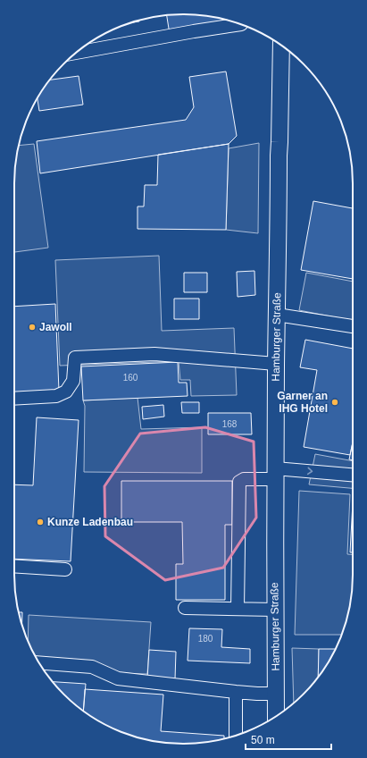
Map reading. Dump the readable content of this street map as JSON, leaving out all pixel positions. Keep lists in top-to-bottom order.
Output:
{
  "streets": {
    "main road": ["Hamburger Straße"]
  },
  "places": ["Jawoll", "Garner an IHG Hotel", "Kunze Ladenbau"],
  "house_numbers": ["160", "168", "180"],
  "scale_bar": "50 m"
}
